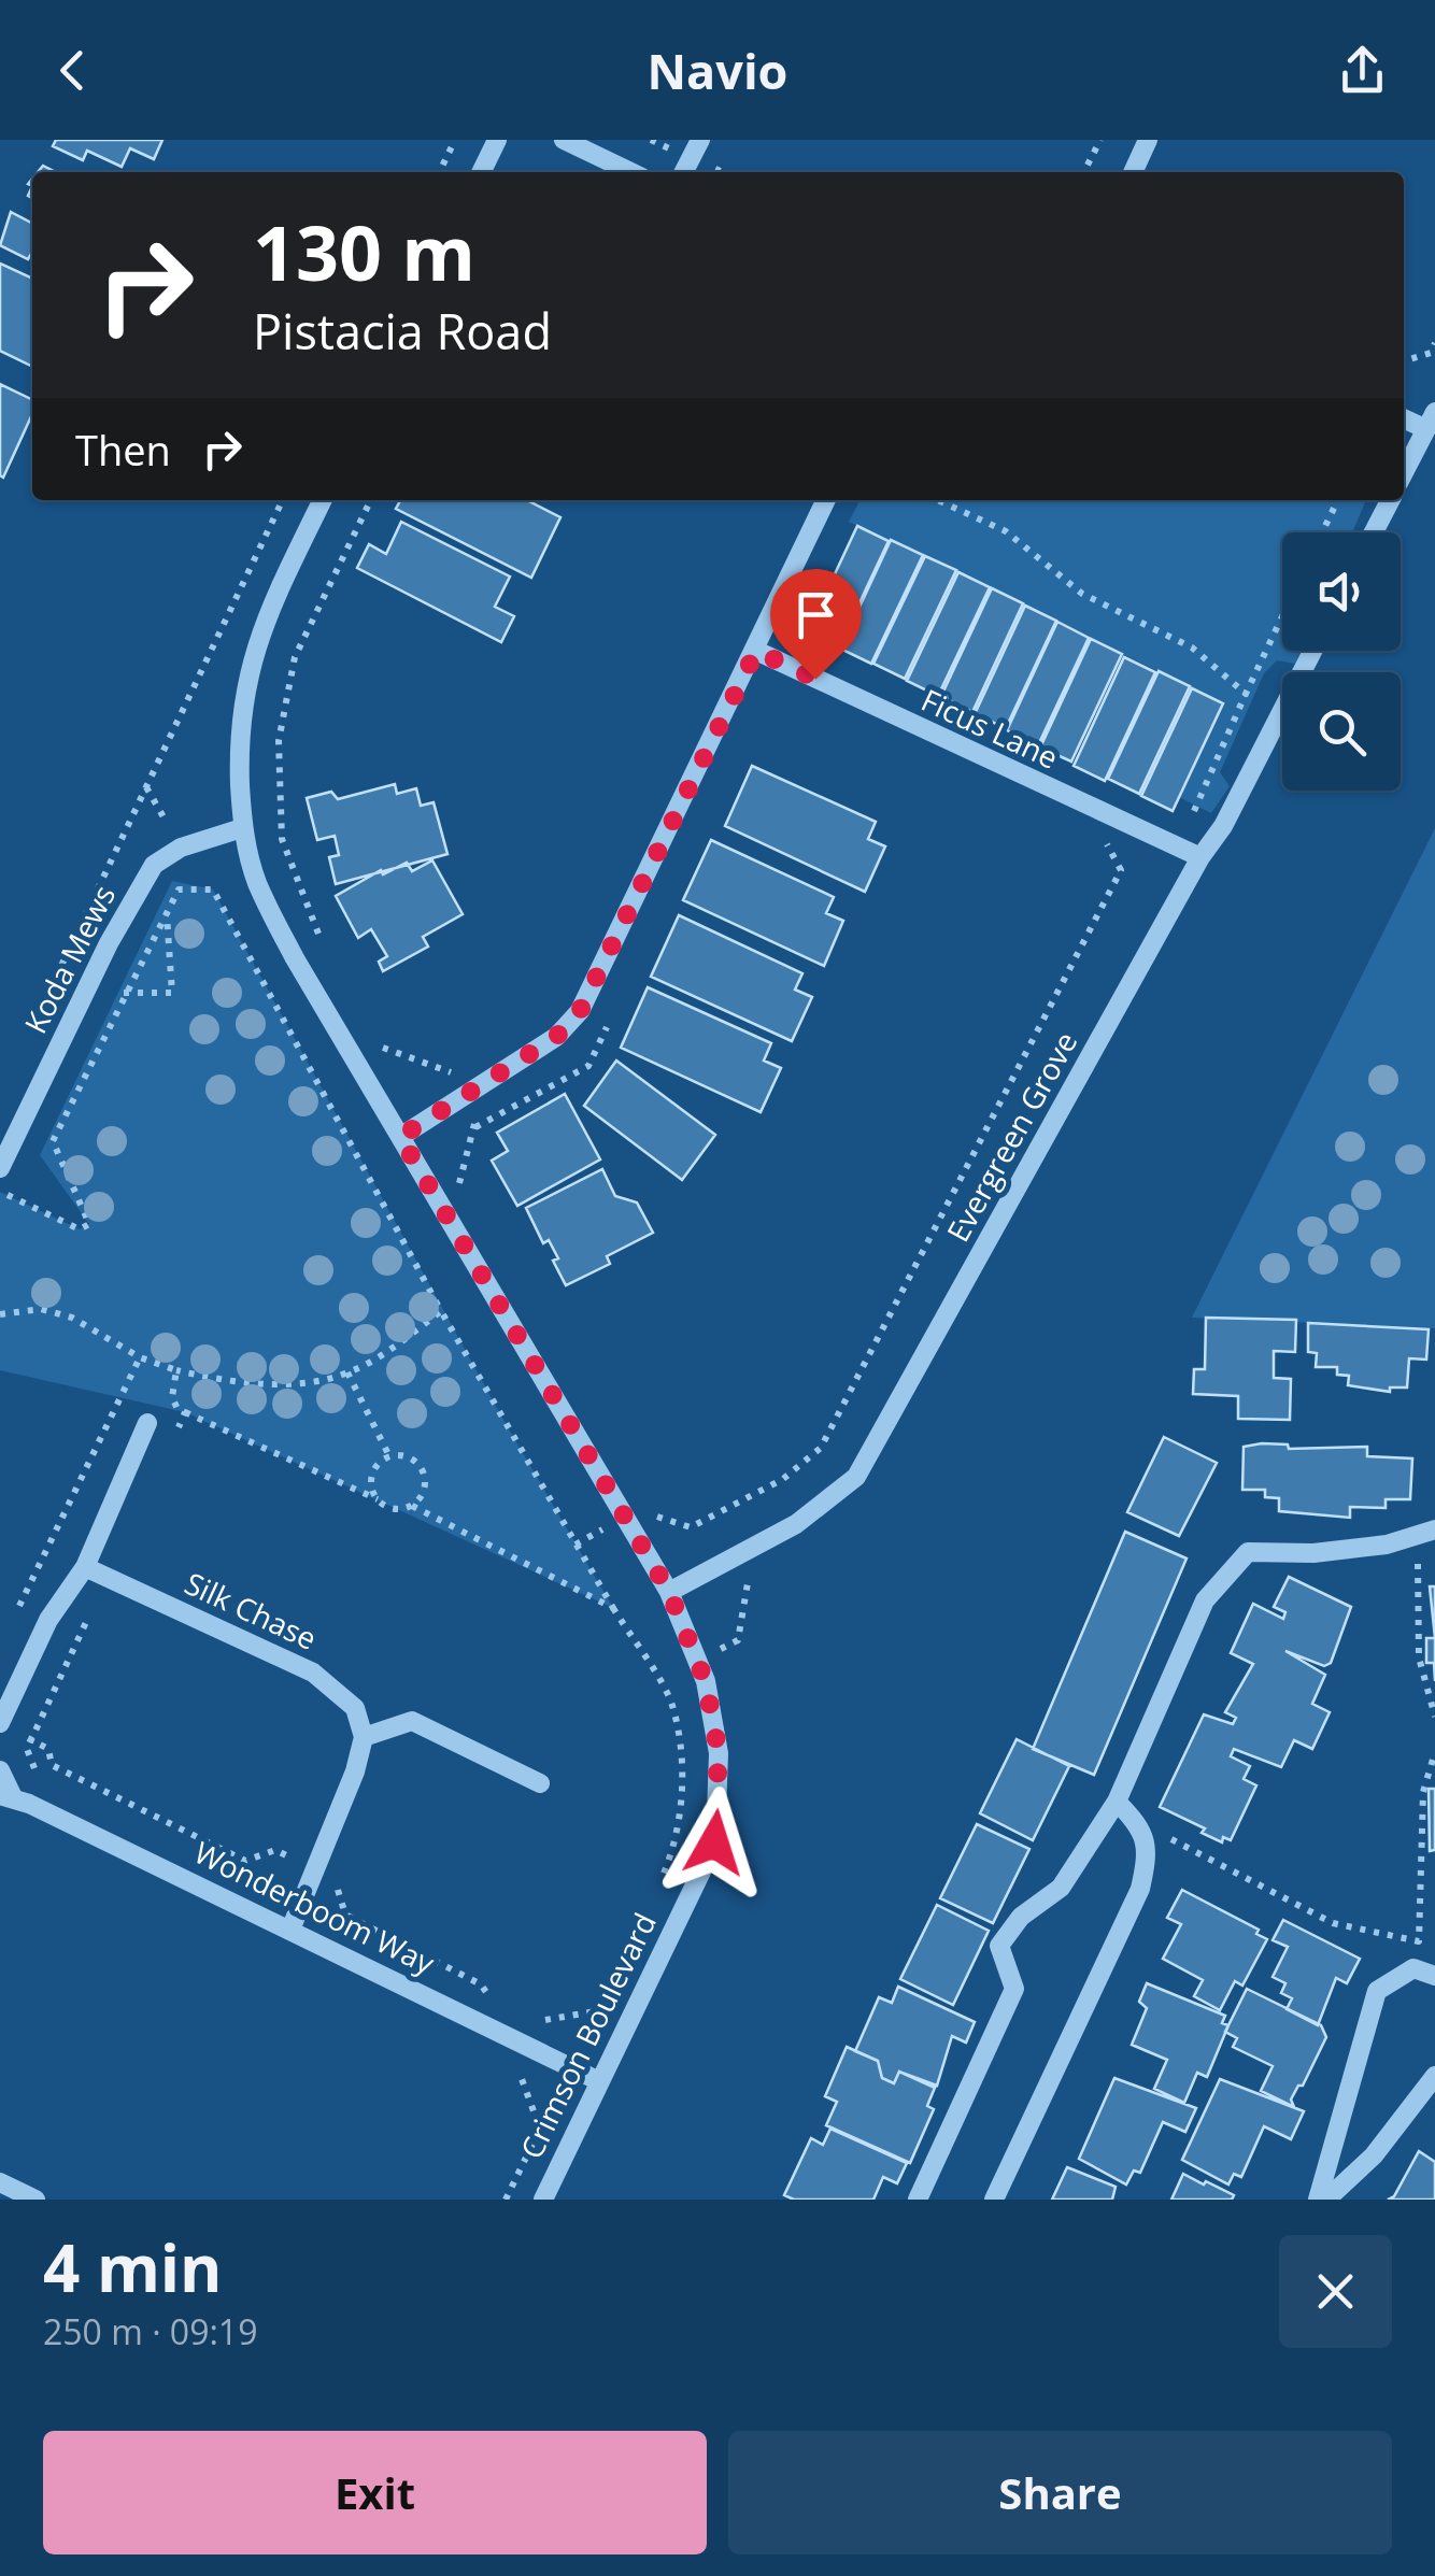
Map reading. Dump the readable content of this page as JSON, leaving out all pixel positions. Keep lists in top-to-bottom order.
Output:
{
  "streets": {
    "street": [
      "Ficus Lane",
      "Koda Mews",
      "Evergreen Grove",
      "Silk Chase",
      "Wonderboom Way",
      "Crimson Boulevard"
    ]
  },
  "crossings": [
    ["Ficus Lane", "Evergreen Grove"],
    ["Koda Mews", "Crimson Boulevard"],
    ["Evergreen Grove", "Crimson Boulevard"],
    ["Wonderboom Way", "Crimson Boulevard"]
  ],
  "page": {
    "header": "Navio",
    "turn": ["130 m", "Pistacia Road"],
    "then": "Then",
    "heading": ["4 min", "250 m · 09:19"],
    "buttons": ["Exit", "Share"]
  }
}
